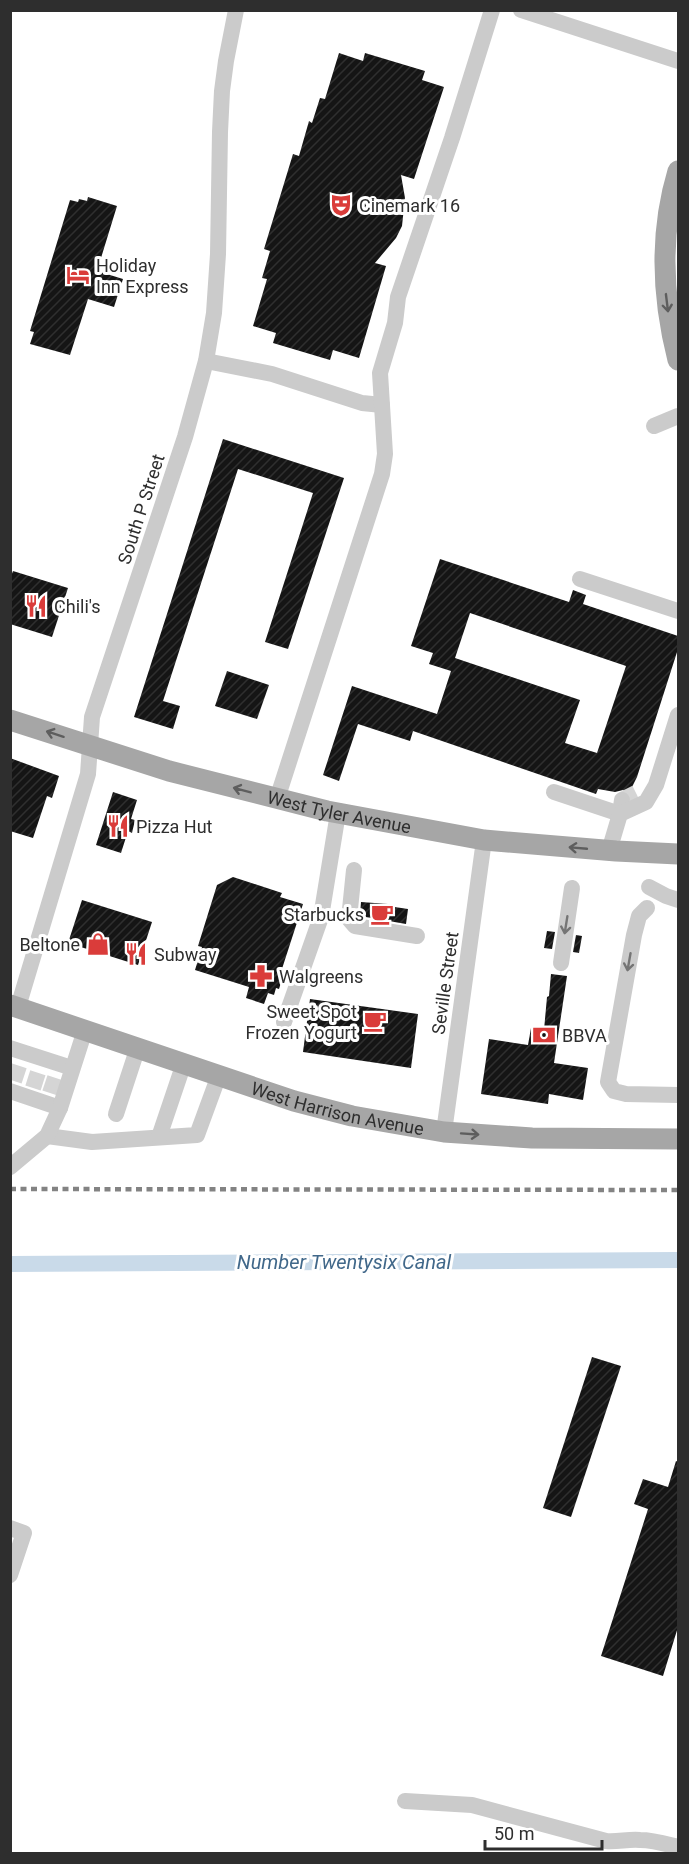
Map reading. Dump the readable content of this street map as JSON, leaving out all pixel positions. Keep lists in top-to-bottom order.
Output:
{
  "streets": {
    "main road": ["West Tyler Avenue", "West Harrison Avenue"],
    "street": ["South P Street", "Seville Street"]
  },
  "crossings": [
    ["South P Street", "West Tyler Avenue"],
    ["South P Street", "West Harrison Avenue"],
    ["West Tyler Avenue", "Seville Street"],
    ["Seville Street", "West Harrison Avenue"]
  ],
  "one_way": ["West Tyler Avenue"],
  "water": ["Number Twentysix Canal"],
  "places": {
    "theatre": ["Cinemark 16"],
    "hotel": ["Holiday Inn Express"],
    "restaurant": ["Chili's", "Pizza Hut", "Subway"],
    "cafe": ["Starbucks", "Sweet Spot Frozen Yogurt"],
    "shop": ["Beltone"],
    "pharmacy": ["Walgreens"],
    "bank": ["BBVA"]
  },
  "scale_bar": "50 m"
}
